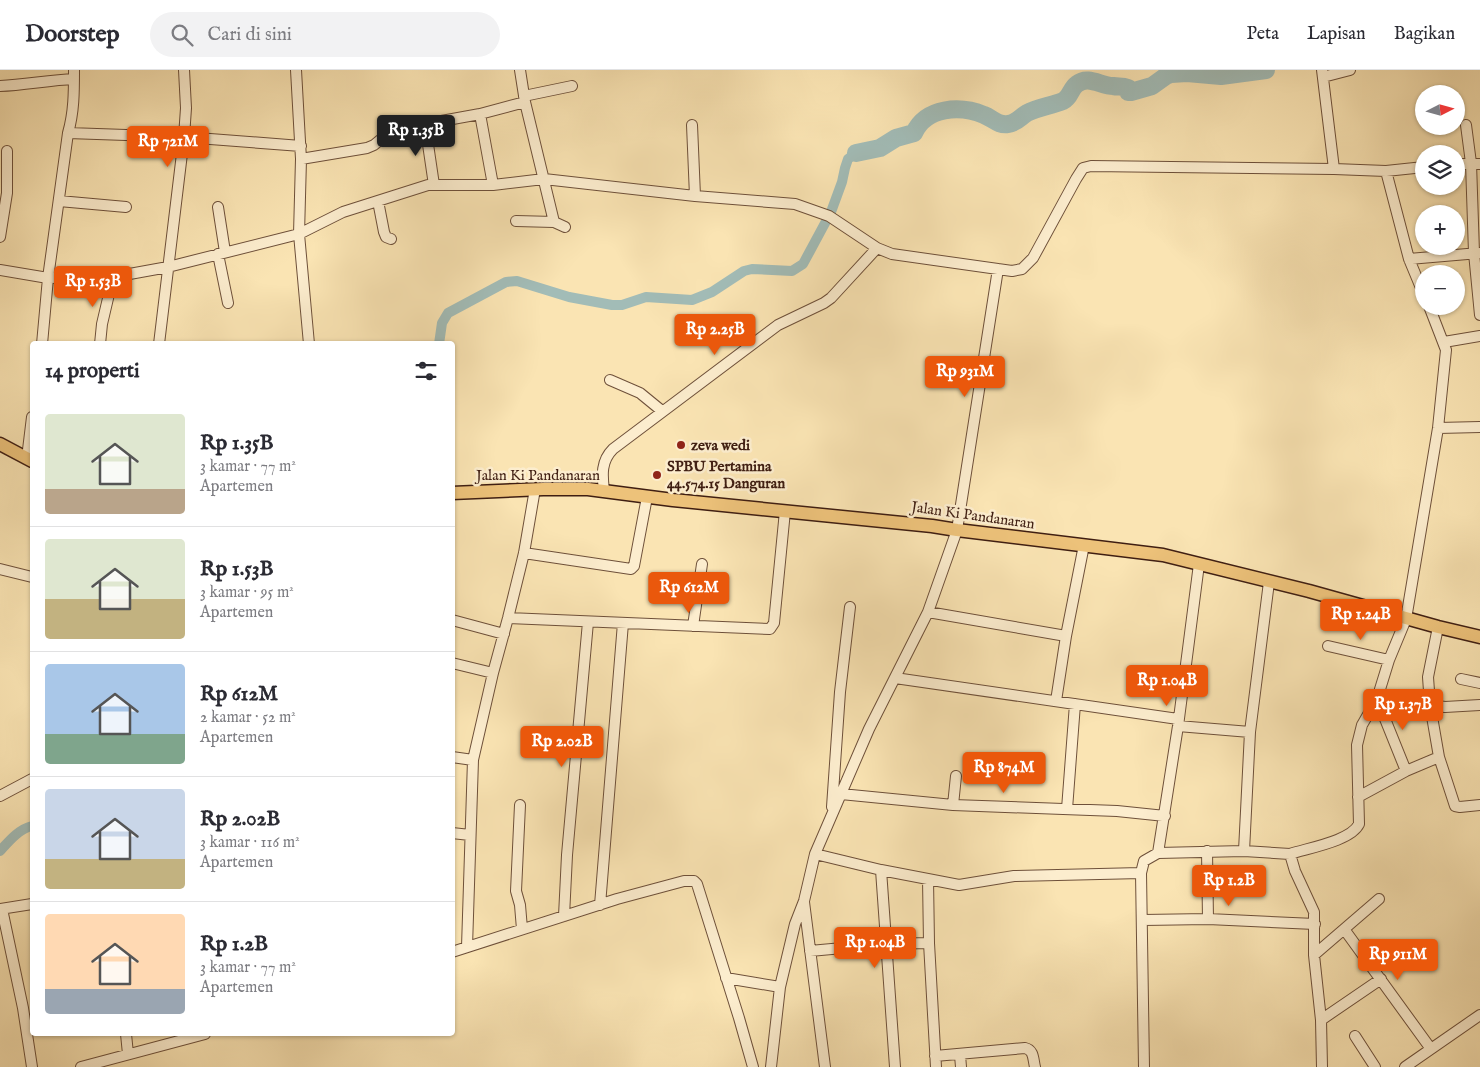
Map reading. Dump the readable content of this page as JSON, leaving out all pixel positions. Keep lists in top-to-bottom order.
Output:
{
  "streets": {
    "main road": ["Jalan Ki Pandanaran"]
  },
  "places": ["zeva wedi", "SPBU Pertamina 44.574.15 Danguran"],
  "north": "right",
  "page": {
    "header": "Doorstep",
    "search": "Cari di sini",
    "nav": ["Peta", "Lapisan", "Bagikan"],
    "map_buttons": ["+", "−"],
    "price": [
      "Rp 1.35B",
      "Rp 721M",
      "Rp 1.53B",
      "Rp 2.25B",
      "Rp 931M",
      "Rp 612M",
      "Rp 1.24B",
      "Rp 1.04B",
      "Rp 1.37B",
      "Rp 2.02B",
      "Rp 874M",
      "Rp 1.2B",
      "Rp 1.04B",
      "Rp 911M"
    ],
    "heading": "14 properti",
    "list": [
      {
        "name": "Rp 1.35B",
        "note": "3 kamar · 77 m² · Apartemen"
      },
      {
        "name": "Rp 1.53B",
        "note": "3 kamar · 95 m² · Apartemen"
      },
      {
        "name": "Rp 612M",
        "note": "2 kamar · 52 m² · Apartemen"
      },
      {
        "name": "Rp 2.02B",
        "note": "3 kamar · 116 m² · Apartemen"
      },
      {
        "name": "Rp 1.2B",
        "note": "3 kamar · 77 m² · Apartemen"
      }
    ]
  }
}
